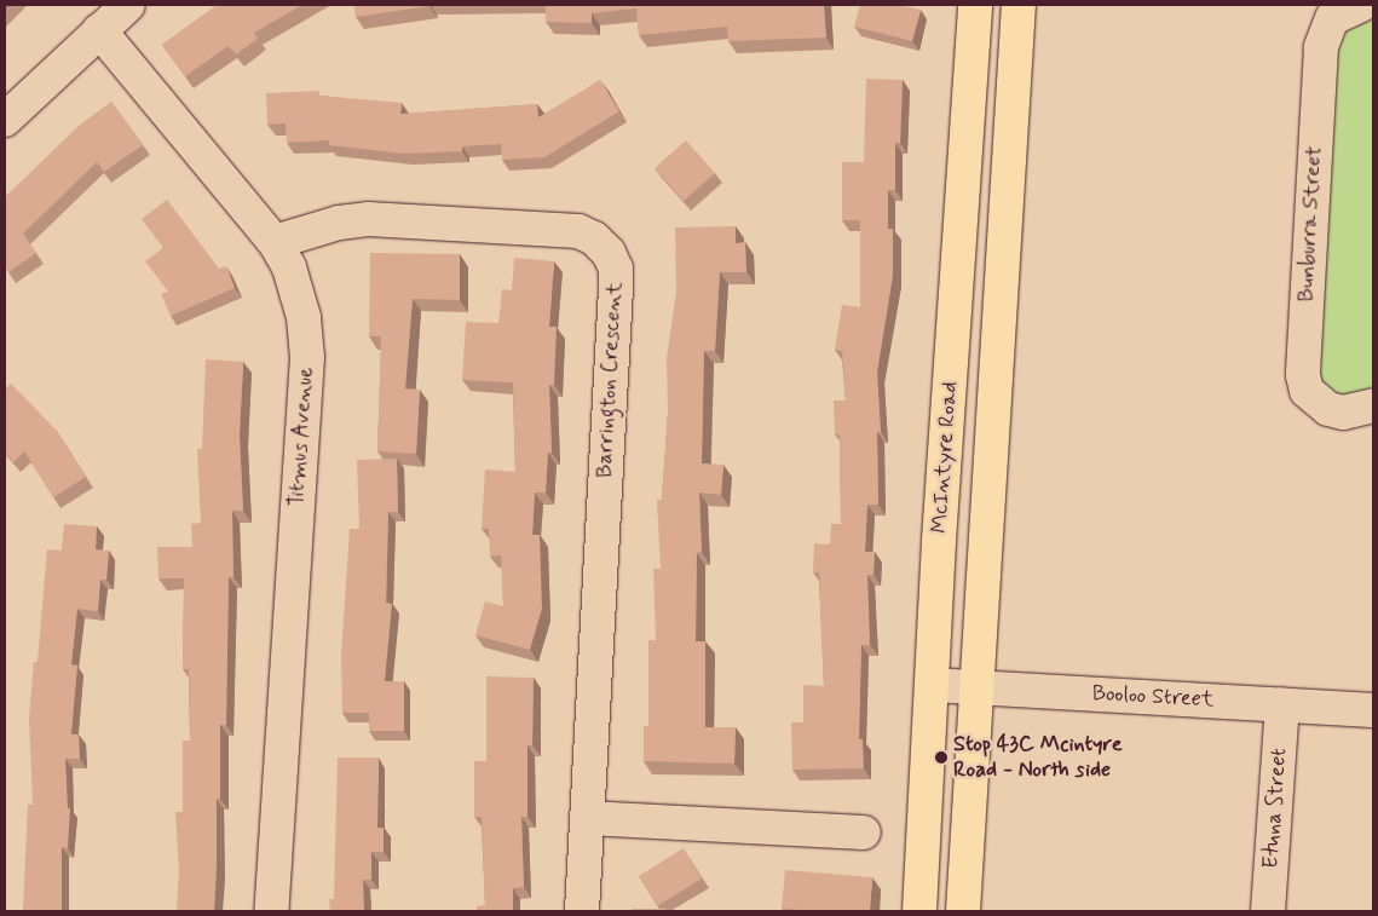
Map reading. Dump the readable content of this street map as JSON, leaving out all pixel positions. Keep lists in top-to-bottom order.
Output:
{
  "streets": {
    "main road": ["McIntyre Road"],
    "street": [
      "Bunburra Street",
      "Barrington Crescent",
      "Titmus Avenue",
      "Booloo Street",
      "Etuna Street"
    ]
  },
  "crossings": [
    ["Barrington Crescent", "Titmus Avenue"],
    ["McIntyre Road", "Booloo Street"],
    ["Booloo Street", "Etuna Street"]
  ],
  "places": ["Stop 43C Mcintyre Road - North side"]
}
